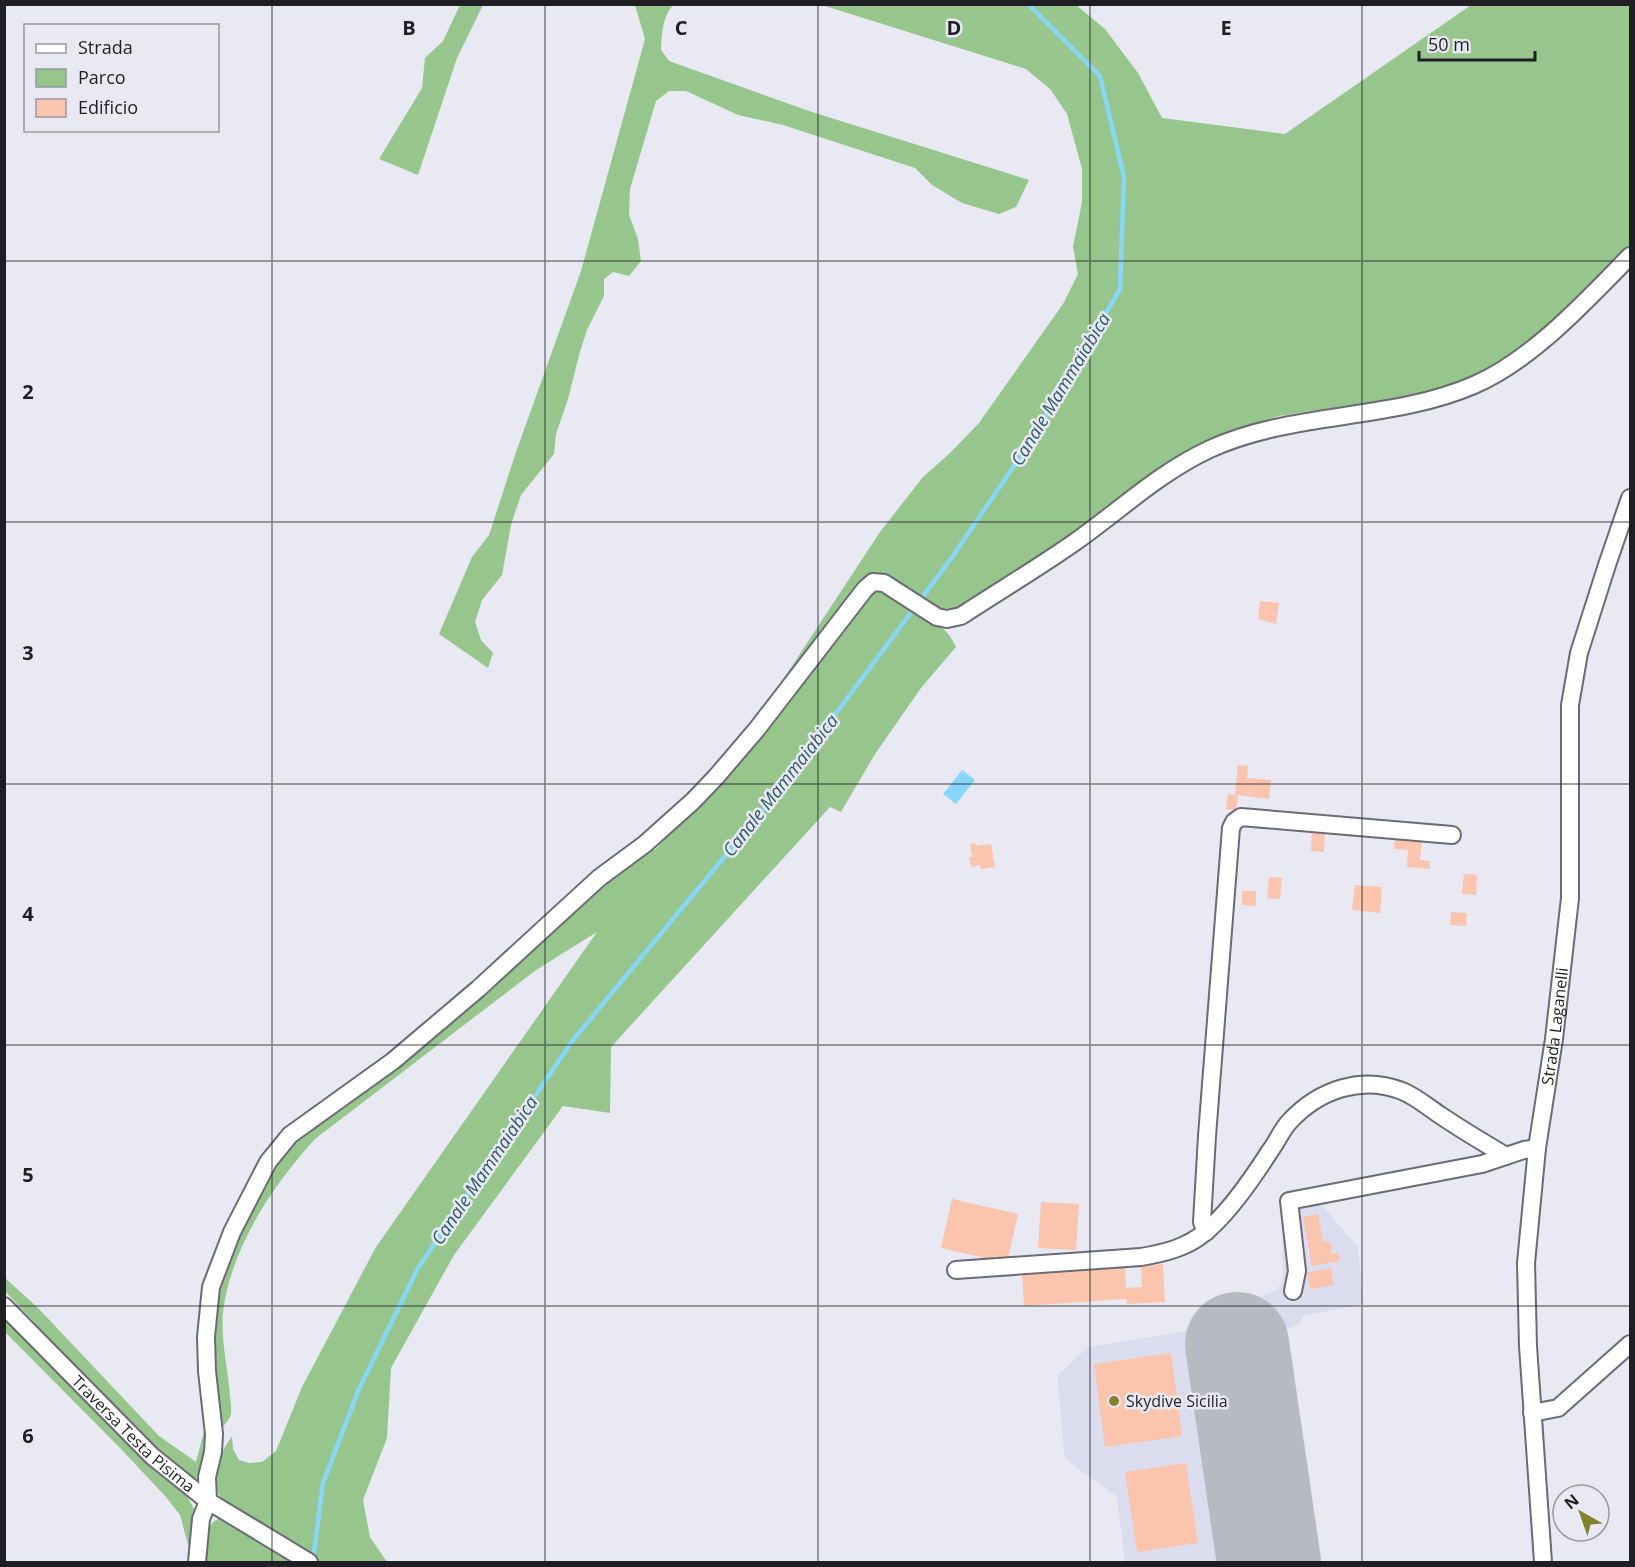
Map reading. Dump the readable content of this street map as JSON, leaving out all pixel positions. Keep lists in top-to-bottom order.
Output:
{
  "streets": {
    "street": ["Strada Laganelli", "Traversa Testa Pisima"]
  },
  "water": ["Canale Mammaiabica"],
  "places": ["Skydive Sicilia"],
  "legend": ["Strada", "Parco", "Edificio"],
  "scale_bar": "50 m",
  "north": "top left",
  "grid": {
    "columns": [
      "B",
      "C",
      "D",
      "E"
    ],
    "rows": [
      "2",
      "3",
      "4",
      "5",
      "6"
    ]
  }
}
